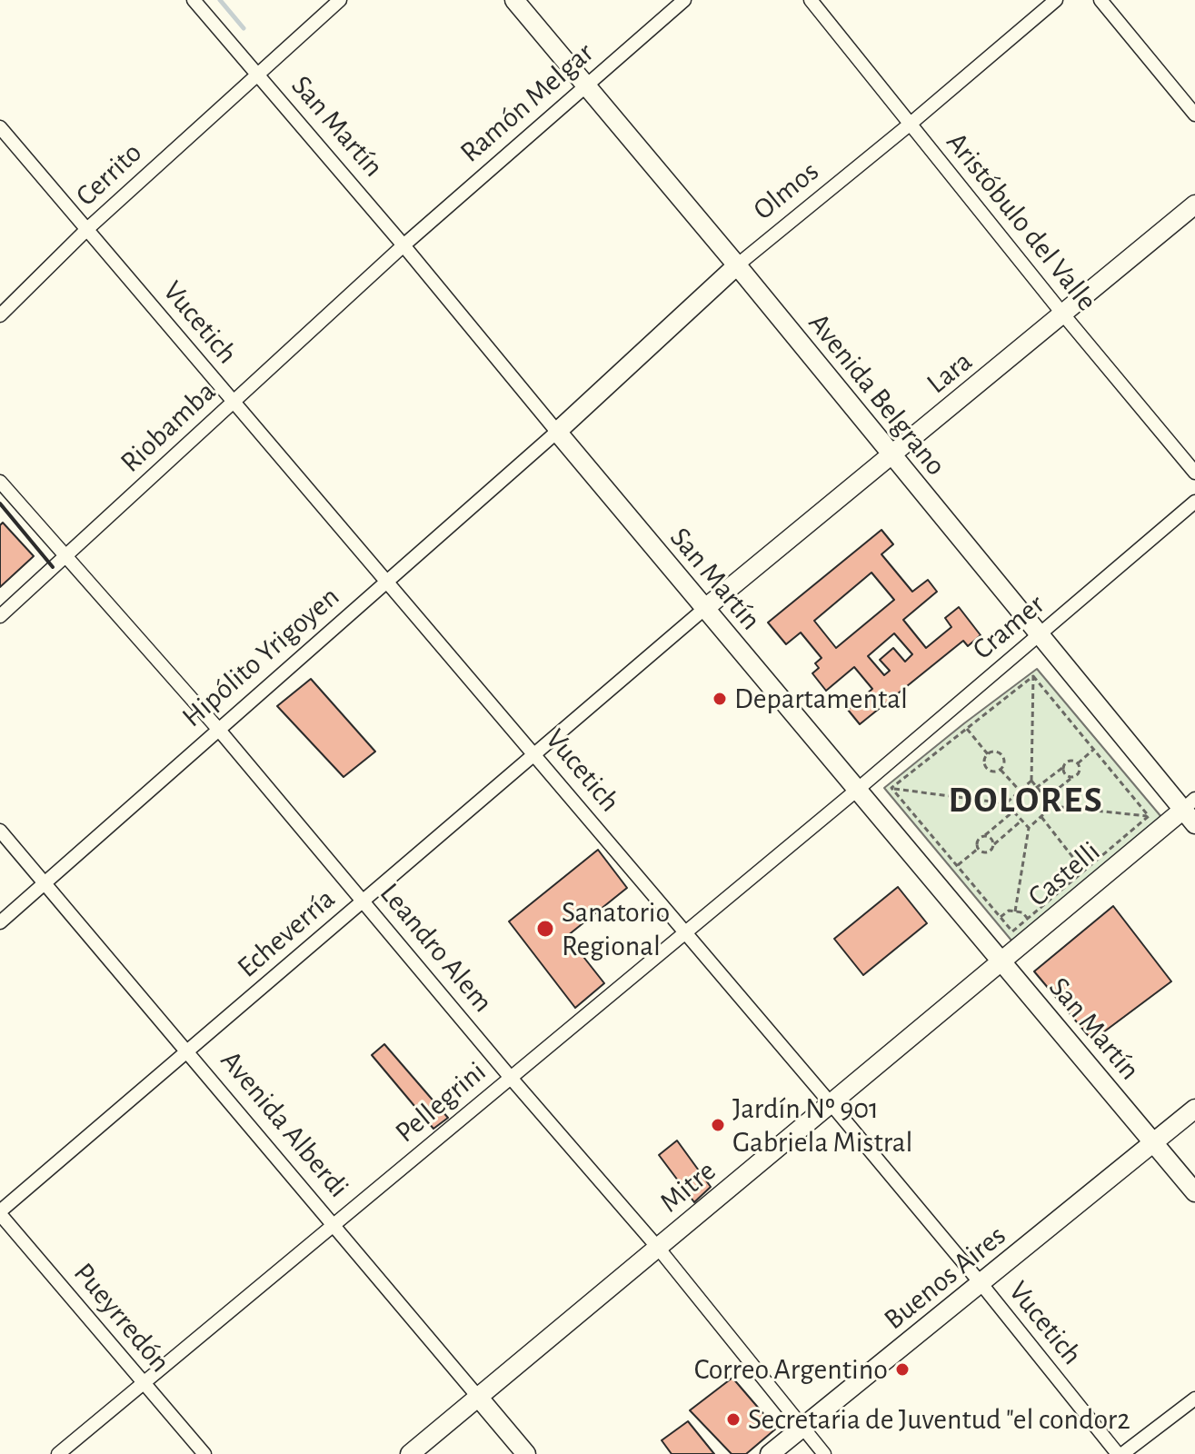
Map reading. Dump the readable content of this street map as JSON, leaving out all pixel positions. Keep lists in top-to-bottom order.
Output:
{
  "streets": {
    "main road": [
      "San Martín",
      "Olmos",
      "Lara",
      "Avenida Belgrano",
      "Castelli",
      "Avenida Alberdi",
      "Mitre",
      "Buenos Aires"
    ],
    "street": [
      "Ramón Melgar",
      "Cerrito",
      "Aristóbulo del Valle",
      "Vucetich",
      "Riobamba",
      "Cramer",
      "Hipólito Yrigoyen",
      "Echeverría",
      "Leandro Alem",
      "Pellegrini",
      "Pueyrredón"
    ]
  },
  "crossings": [
    ["Ramón Melgar", "San Martín"],
    ["Ramón Melgar", "Avenida Belgrano"],
    ["Ramón Melgar", "Riobamba"],
    ["San Martín", "Cerrito"],
    ["San Martín", "Olmos"],
    ["San Martín", "Lara"],
    ["San Martín", "Riobamba"],
    ["San Martín", "Cramer"],
    ["San Martín", "Hipólito Yrigoyen"],
    ["San Martín", "Castelli"],
    ["San Martín", "Echeverría"],
    ["San Martín", "Pellegrini"],
    ["San Martín", "Mitre"],
    ["San Martín", "Buenos Aires"],
    ["Cerrito", "Vucetich"],
    ["Olmos", "Aristóbulo del Valle"],
    ["Olmos", "Avenida Belgrano"],
    ["Olmos", "Hipólito Yrigoyen"],
    ["Aristóbulo del Valle", "Lara"],
    ["Vucetich", "Riobamba"],
    ["Vucetich", "Hipólito Yrigoyen"],
    ["Vucetich", "Echeverría"],
    ["Vucetich", "Pellegrini"],
    ["Vucetich", "Mitre"],
    ["Vucetich", "Buenos Aires"],
    ["Lara", "Avenida Belgrano"],
    ["Lara", "Echeverría"],
    ["Avenida Belgrano", "Cramer"],
    ["Avenida Belgrano", "Castelli"],
    ["Riobamba", "Leandro Alem"],
    ["Cramer", "Pellegrini"],
    ["Hipólito Yrigoyen", "Leandro Alem"],
    ["Hipólito Yrigoyen", "Avenida Alberdi"],
    ["Castelli", "Mitre"],
    ["Echeverría", "Leandro Alem"],
    ["Echeverría", "Avenida Alberdi"],
    ["Echeverría", "Pueyrredón"],
    ["Leandro Alem", "Pellegrini"],
    ["Leandro Alem", "Mitre"],
    ["Leandro Alem", "Buenos Aires"],
    ["Pellegrini", "Avenida Alberdi"],
    ["Pellegrini", "Pueyrredón"],
    ["Avenida Alberdi", "Mitre"]
  ],
  "districts": ["DOLORES"],
  "places": [
    "Departamental",
    "Sanatorio Regional",
    "Jardín Nº 901 Gabriela Mistral",
    "Correo Argentino",
    "Secretaria de Juventud \"el condor2"
  ]
}
